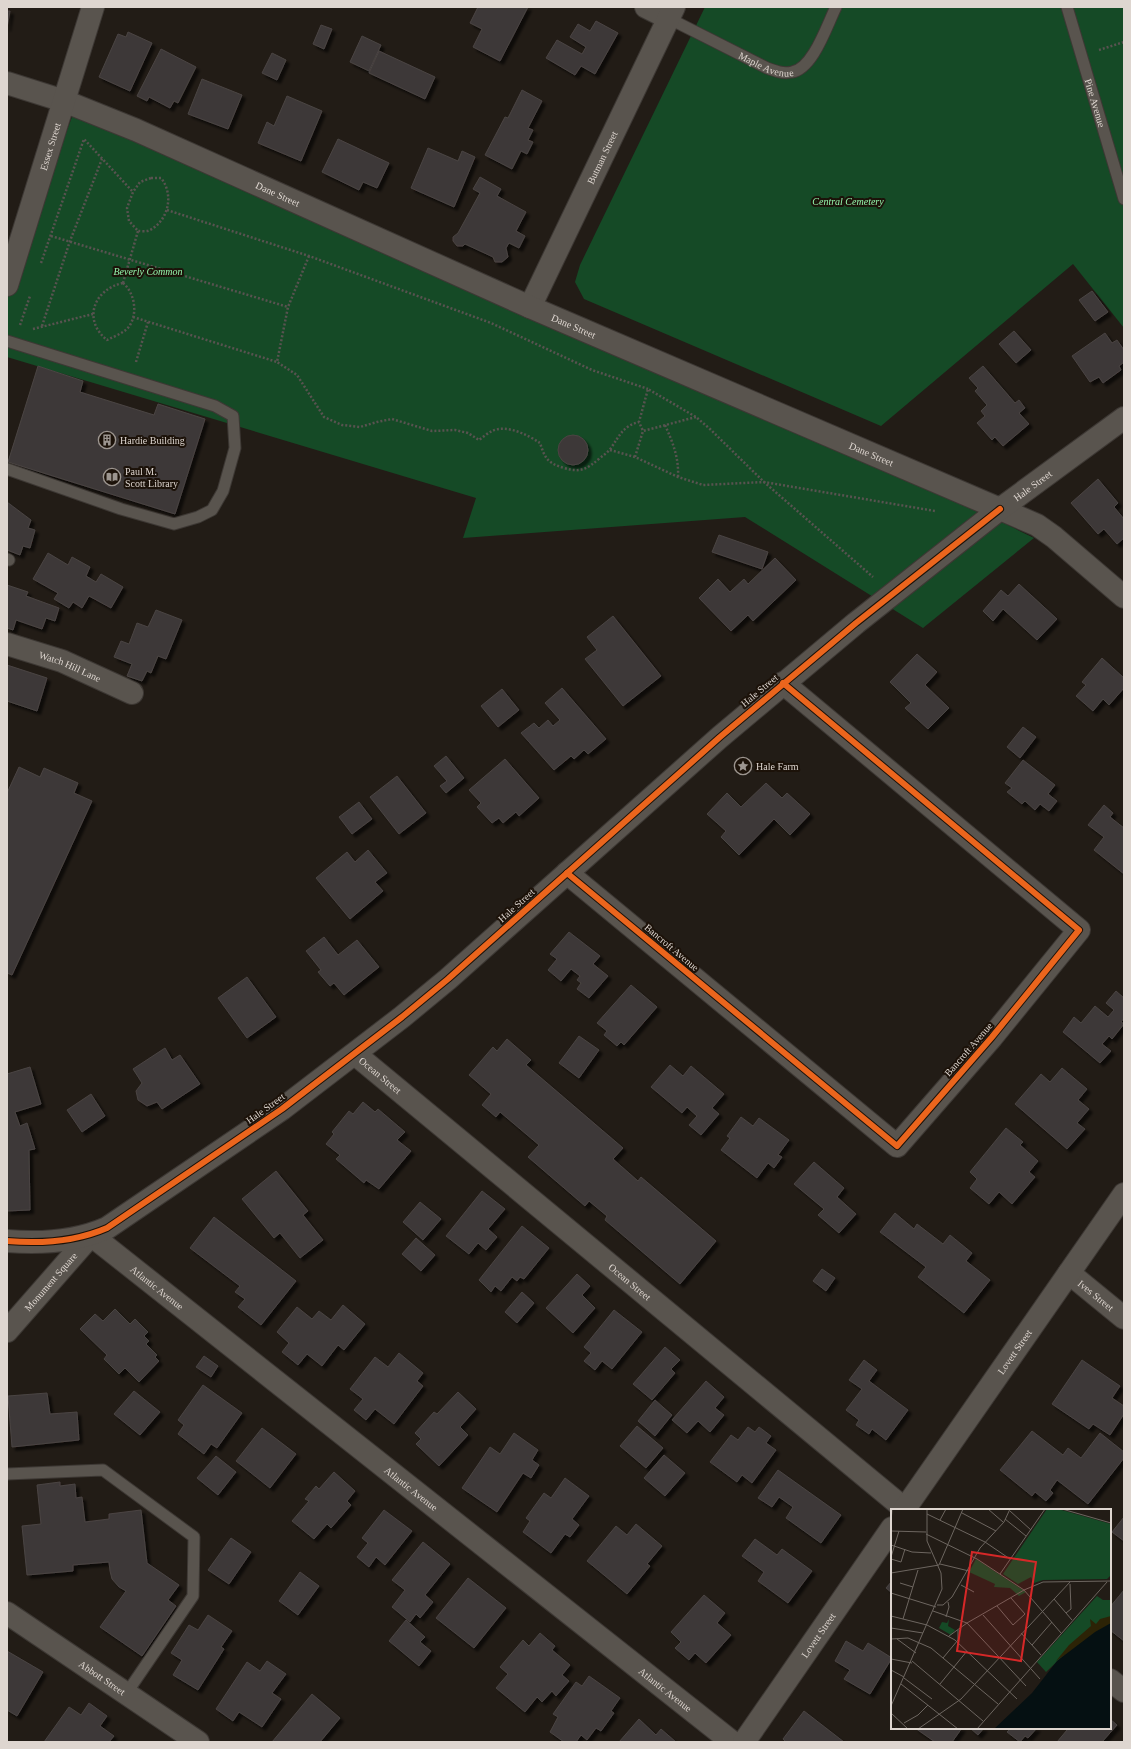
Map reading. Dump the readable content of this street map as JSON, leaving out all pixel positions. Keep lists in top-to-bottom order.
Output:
{
  "streets": {
    "street": [
      "Essex Street",
      "Butman Street",
      "Dane Street",
      "Hale Street",
      "Watch Hill Lane",
      "Bancroft Avenue",
      "Ocean Street",
      "Monument Square",
      "Atlantic Avenue",
      "Ives Street",
      "Lovett Street",
      "Abbott Street"
    ],
    "lane": ["Maple Avenue", "Pine Avenue"]
  },
  "crossings": [
    ["Maple Avenue", "Butman Street"],
    ["Essex Street", "Dane Street"],
    ["Butman Street", "Dane Street"],
    ["Dane Street", "Hale Street"],
    ["Hale Street", "Bancroft Avenue"],
    ["Hale Street", "Ocean Street"],
    ["Hale Street", "Monument Square"],
    ["Hale Street", "Atlantic Avenue"],
    ["Monument Square", "Atlantic Avenue"],
    ["Ives Street", "Lovett Street"]
  ],
  "parks": ["Central Cemetery", "Beverly Common"],
  "places": {
    "building": ["Hardie Building"],
    "library": ["Paul M. Scott Library"],
    "place": ["Hale Farm"]
  }
}
